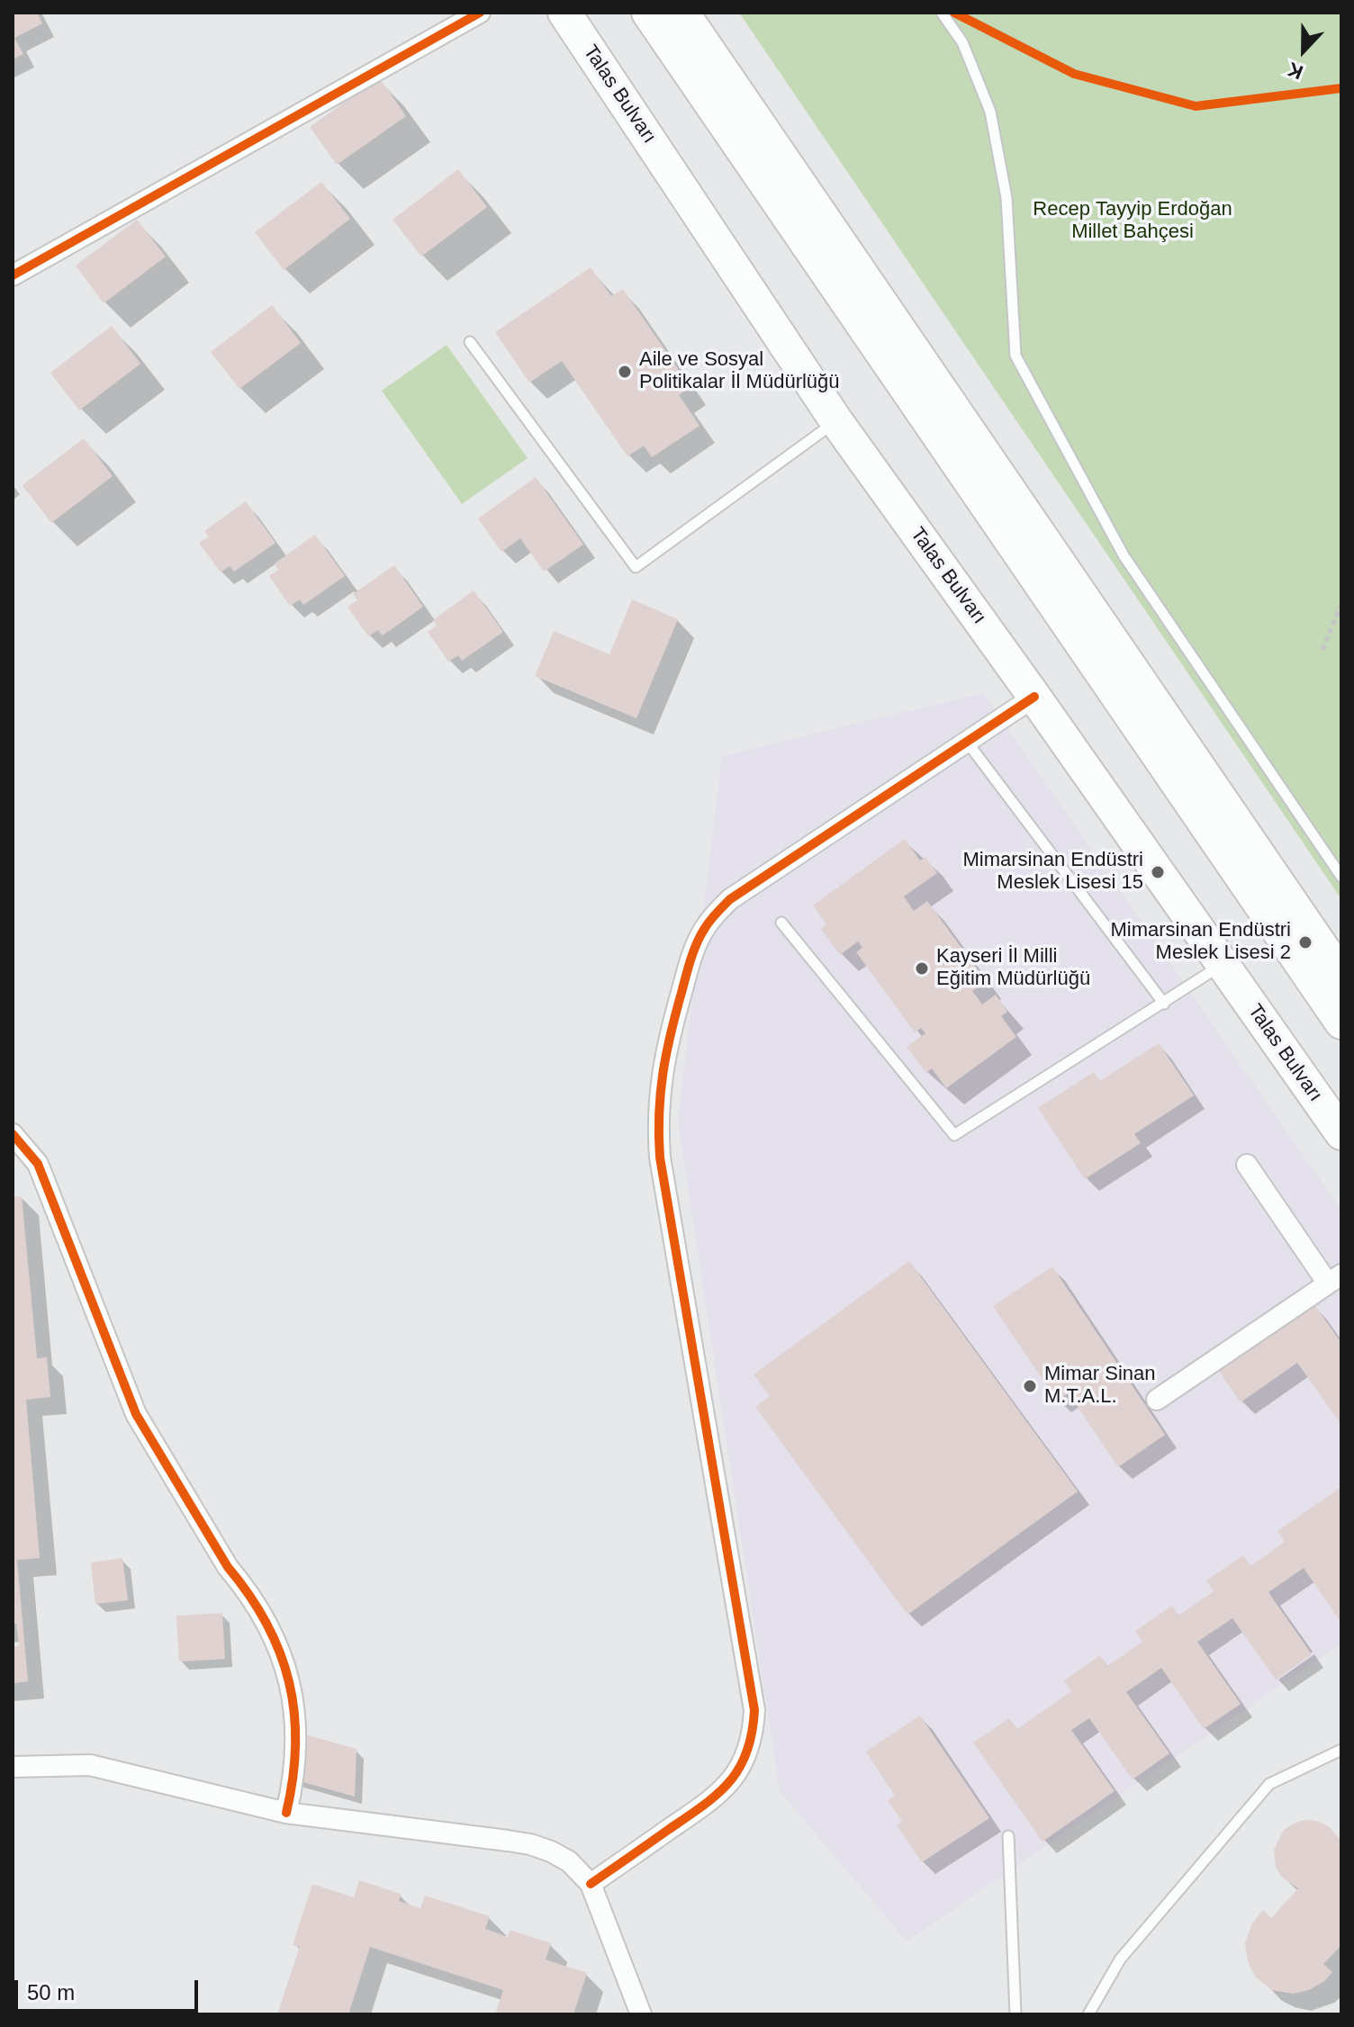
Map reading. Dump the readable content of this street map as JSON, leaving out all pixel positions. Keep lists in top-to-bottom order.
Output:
{
  "streets": {
    "main road": ["Talas Bulvarı"]
  },
  "parks": ["Recep Tayyip Erdoğan Millet Bahçesi"],
  "places": [
    "Aile ve Sosyal Politikalar İl Müdürlüğü",
    "Mimarsinan Endüstri Meslek Lisesi 15",
    "Mimarsinan Endüstri Meslek Lisesi 2",
    "Kayseri İl Milli Eğitim Müdürlüğü",
    "Mimar Sinan M.T.A.L."
  ],
  "scale_bar": "50 m",
  "north": "bottom"
}
